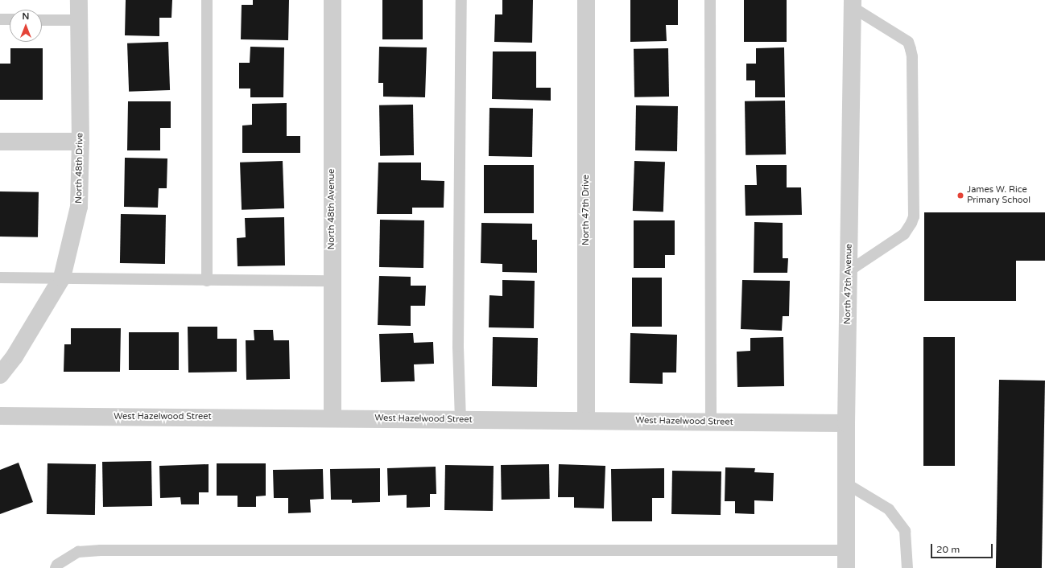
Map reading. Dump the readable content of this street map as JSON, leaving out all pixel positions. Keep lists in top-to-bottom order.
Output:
{
  "streets": {
    "street": [
      "North 48th Drive",
      "North 48th Avenue",
      "North 47th Drive",
      "North 47th Avenue",
      "West Hazelwood Street"
    ]
  },
  "crossings": [
    ["North 48th Avenue", "West Hazelwood Street"],
    ["North 47th Drive", "West Hazelwood Street"],
    ["North 47th Avenue", "West Hazelwood Street"]
  ],
  "places": ["James W. Rice Primary School"],
  "scale_bar": "20 m",
  "north": "top"
}
